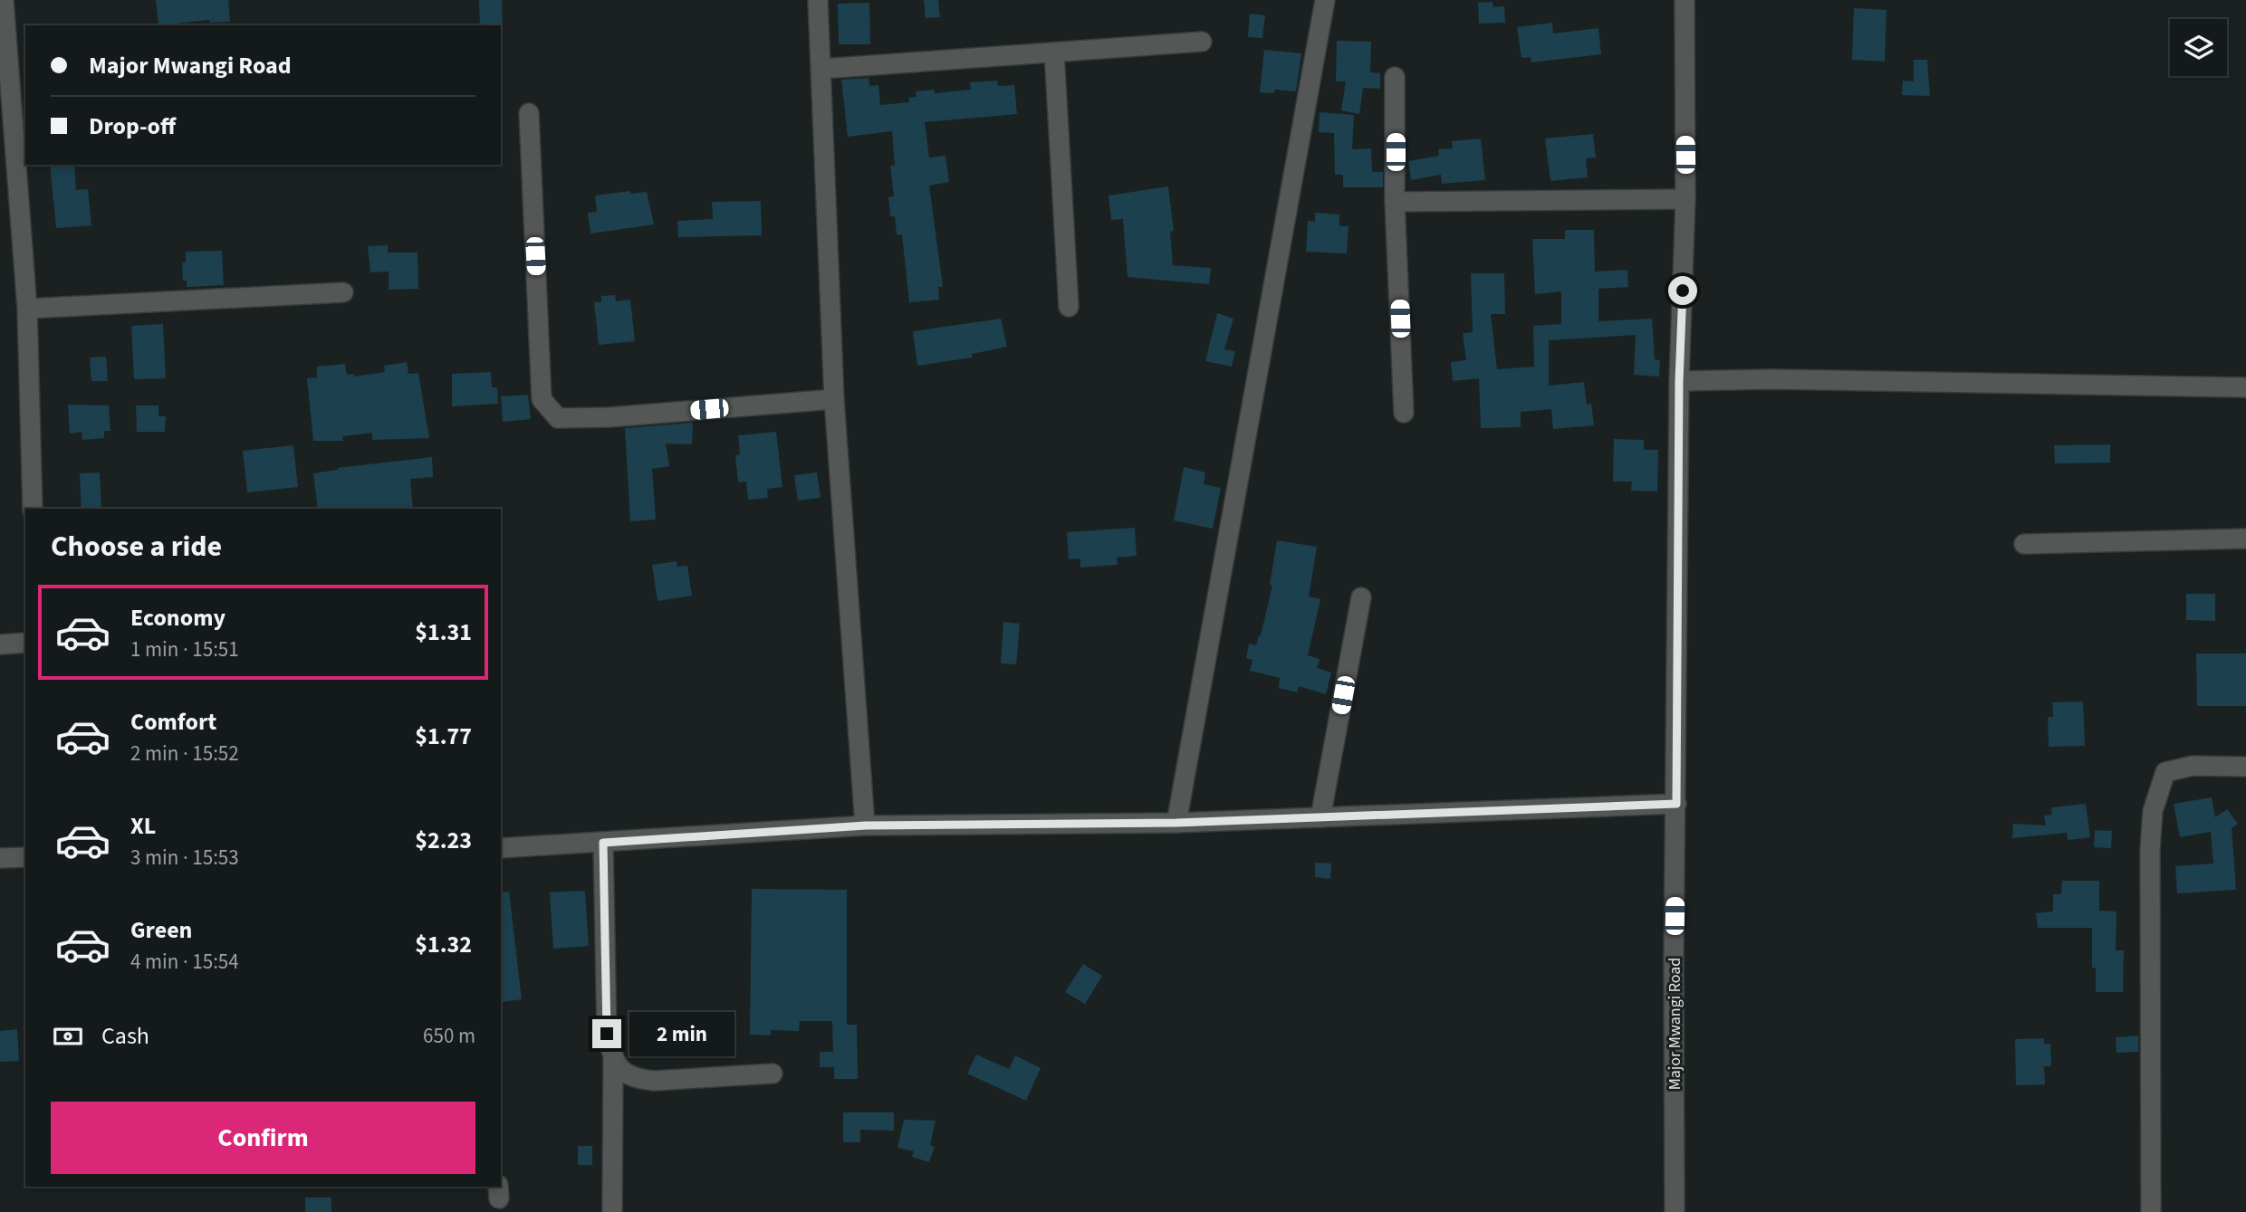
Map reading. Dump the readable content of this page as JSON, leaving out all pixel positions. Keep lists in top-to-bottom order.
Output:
{
  "streets": {
    "street": ["Major Mwangi Road"]
  },
  "page": {
    "banner": ["Major Mwangi Road", "Drop-off"],
    "heading": "Choose a ride",
    "list": [
      {
        "name": "Economy",
        "note": "1 min · 15:51",
        "value": "$1.31"
      },
      {
        "name": "Comfort",
        "note": "2 min · 15:52",
        "value": "$1.77"
      },
      {
        "name": "XL",
        "note": "3 min · 15:53",
        "value": "$2.23"
      },
      {
        "name": "Green",
        "note": "4 min · 15:54",
        "value": "$1.32"
      }
    ],
    "pay": ["Cash", "650 m"],
    "bubble": "2 min",
    "buttons": "Confirm"
  }
}
